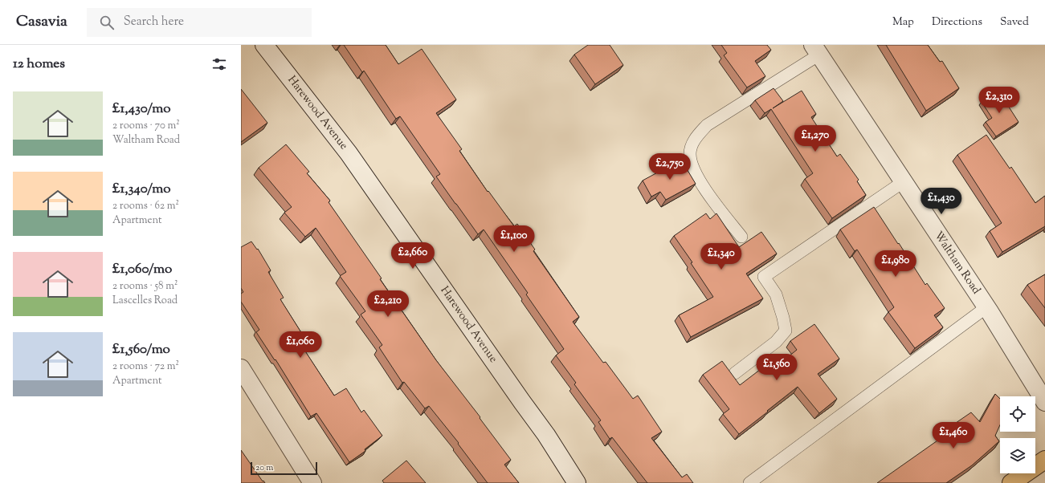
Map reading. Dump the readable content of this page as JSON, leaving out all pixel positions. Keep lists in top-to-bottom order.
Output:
{
  "streets": {
    "street": ["Harewood Avenue", "Waltham Road"]
  },
  "scale_bar": "20 m",
  "page": {
    "header": "Casavia",
    "search": "Search here",
    "nav": ["Map", "Directions", "Saved"],
    "heading": "12 homes",
    "list": [
      {
        "name": "£1,430/mo",
        "note": "2 rooms · 70 m² · Waltham Road"
      },
      {
        "name": "£1,340/mo",
        "note": "2 rooms · 62 m² · Apartment"
      },
      {
        "name": "£1,060/mo",
        "note": "2 rooms · 58 m² · Lascelles Road"
      },
      {
        "name": "£1,560/mo",
        "note": "2 rooms · 72 m² · Apartment"
      }
    ],
    "price": [
      "£2,310",
      "£1,270",
      "£2,750",
      "£1,430",
      "£1,100",
      "£2,660",
      "£1,340",
      "£1,980",
      "£2,210",
      "£1,060",
      "£1,560",
      "£1,460"
    ],
    "scale": "20 m"
  }
}
